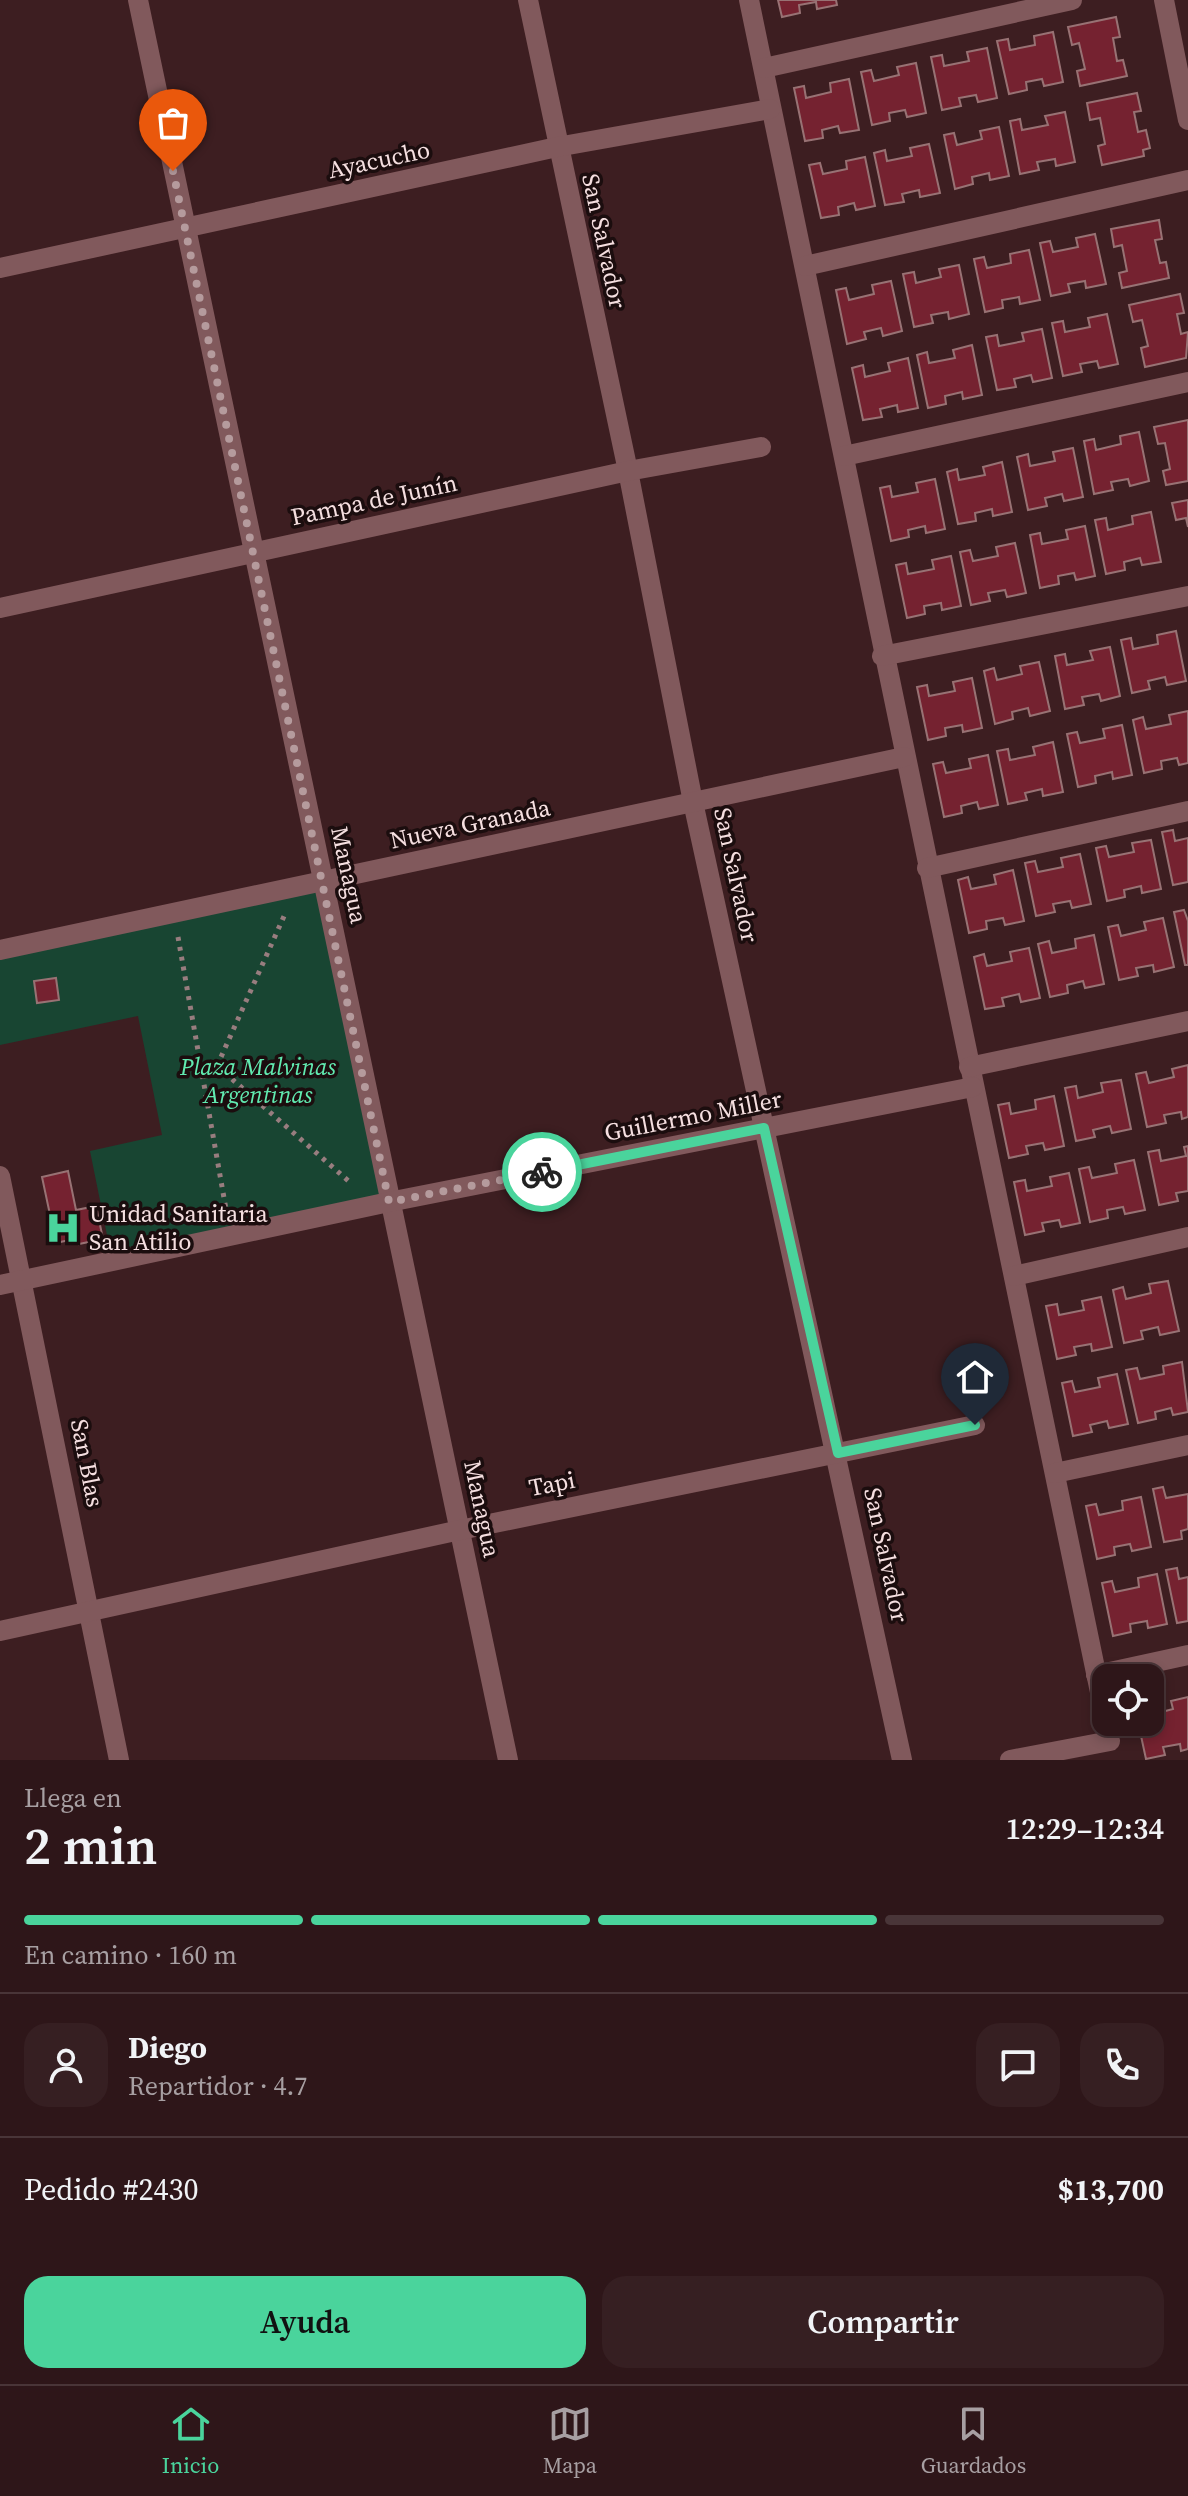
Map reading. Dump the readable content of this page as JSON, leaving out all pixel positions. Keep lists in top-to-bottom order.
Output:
{
  "streets": {
    "street": [
      "Ayacucho",
      "San Salvador",
      "Pampa de Junín",
      "Nueva Granada",
      "Managua",
      "Guillermo Miller",
      "San Blas",
      "Tapi"
    ]
  },
  "crossings": [
    ["Ayacucho", "San Salvador"],
    ["Ayacucho", "Managua"],
    ["San Salvador", "Pampa de Junín"],
    ["San Salvador", "Nueva Granada"],
    ["San Salvador", "Guillermo Miller"],
    ["San Salvador", "Tapi"],
    ["Pampa de Junín", "Managua"],
    ["Nueva Granada", "Managua"],
    ["Managua", "Guillermo Miller"],
    ["Managua", "Tapi"],
    ["Guillermo Miller", "San Blas"],
    ["San Blas", "Tapi"]
  ],
  "parks": ["Plaza Malvinas Argentinas"],
  "places": {
    "hospital": ["Unidad Sanitaria San Atilio"]
  },
  "page": {
    "heading": ["2 min", "Llega en", "12:29–12:34"],
    "panel": [
      "Diego",
      "Repartidor · 4.7",
      "Pedido #2430",
      "$13,700"
    ],
    "bar": "En camino · 160 m",
    "buttons": ["Ayuda", "Compartir"],
    "tabs": ["Inicio", "Mapa", "Guardados"]
  }
}
